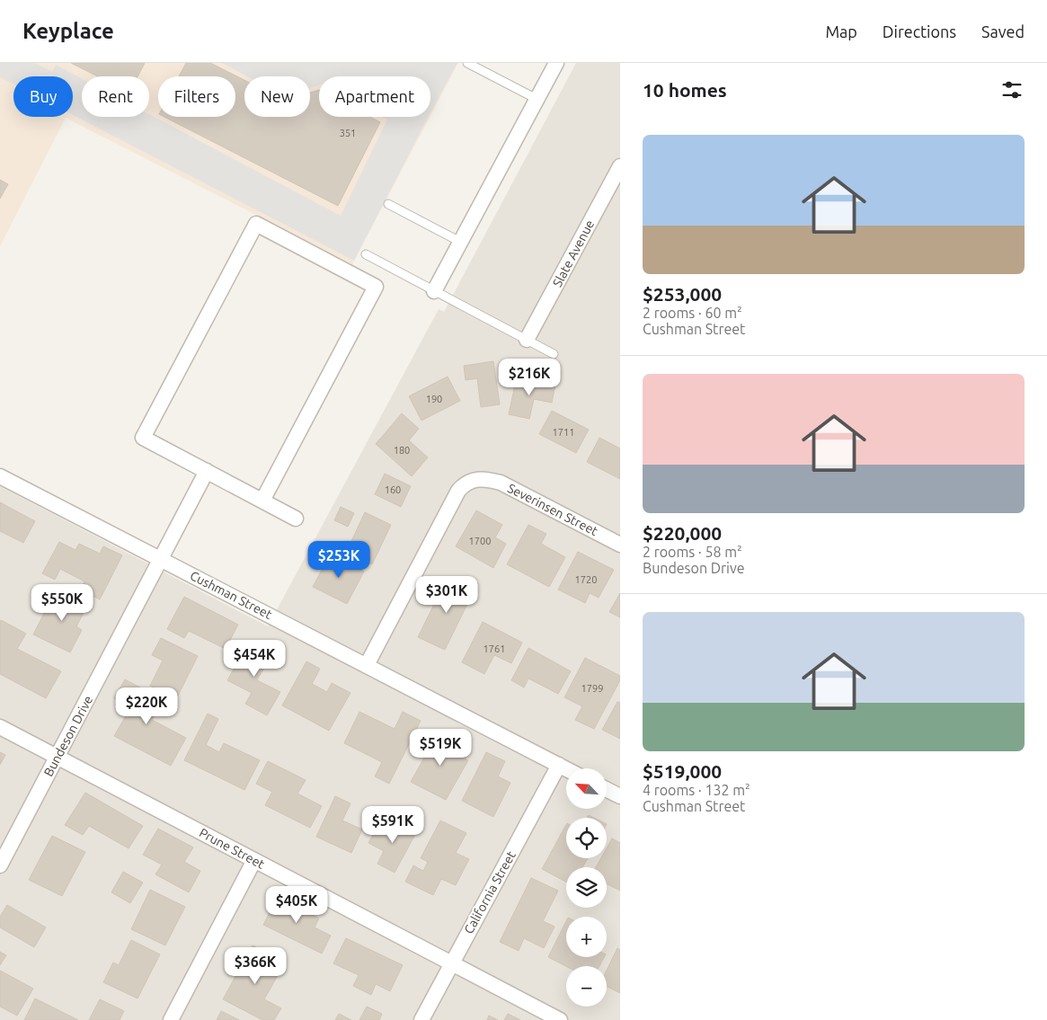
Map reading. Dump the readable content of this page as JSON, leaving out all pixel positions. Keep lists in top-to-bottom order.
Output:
{
  "streets": {
    "street": [
      "Slate Avenue",
      "Severinsen Street",
      "Cushman Street",
      "Bundeson Drive",
      "Prune Street",
      "California Street"
    ]
  },
  "crossings": [
    ["Severinsen Street", "Cushman Street"],
    ["Cushman Street", "Bundeson Drive"],
    ["Cushman Street", "California Street"],
    ["Bundeson Drive", "Prune Street"],
    ["Prune Street", "California Street"]
  ],
  "house_numbers": [
    "351",
    "190",
    "1711",
    "180",
    "160",
    "1700",
    "1720",
    "1761",
    "1799"
  ],
  "north": "top left",
  "page": {
    "header": "Keyplace",
    "nav": ["Map", "Directions", "Saved"],
    "heading": "10 homes",
    "chip": [
      "Buy",
      "Rent",
      "Filters",
      "New",
      "Apartment"
    ],
    "list": [
      {
        "name": "$253,000",
        "note": "2 rooms · 60 m² · Cushman Street"
      },
      {
        "name": "$220,000",
        "note": "2 rooms · 58 m² · Bundeson Drive"
      },
      {
        "name": "$519,000",
        "note": "4 rooms · 132 m² · Cushman Street"
      }
    ],
    "price": [
      "$216K",
      "$253K",
      "$301K",
      "$550K",
      "$454K",
      "$220K",
      "$519K",
      "$591K",
      "$405K",
      "$366K"
    ],
    "map_buttons": ["+", "−"]
  }
}
